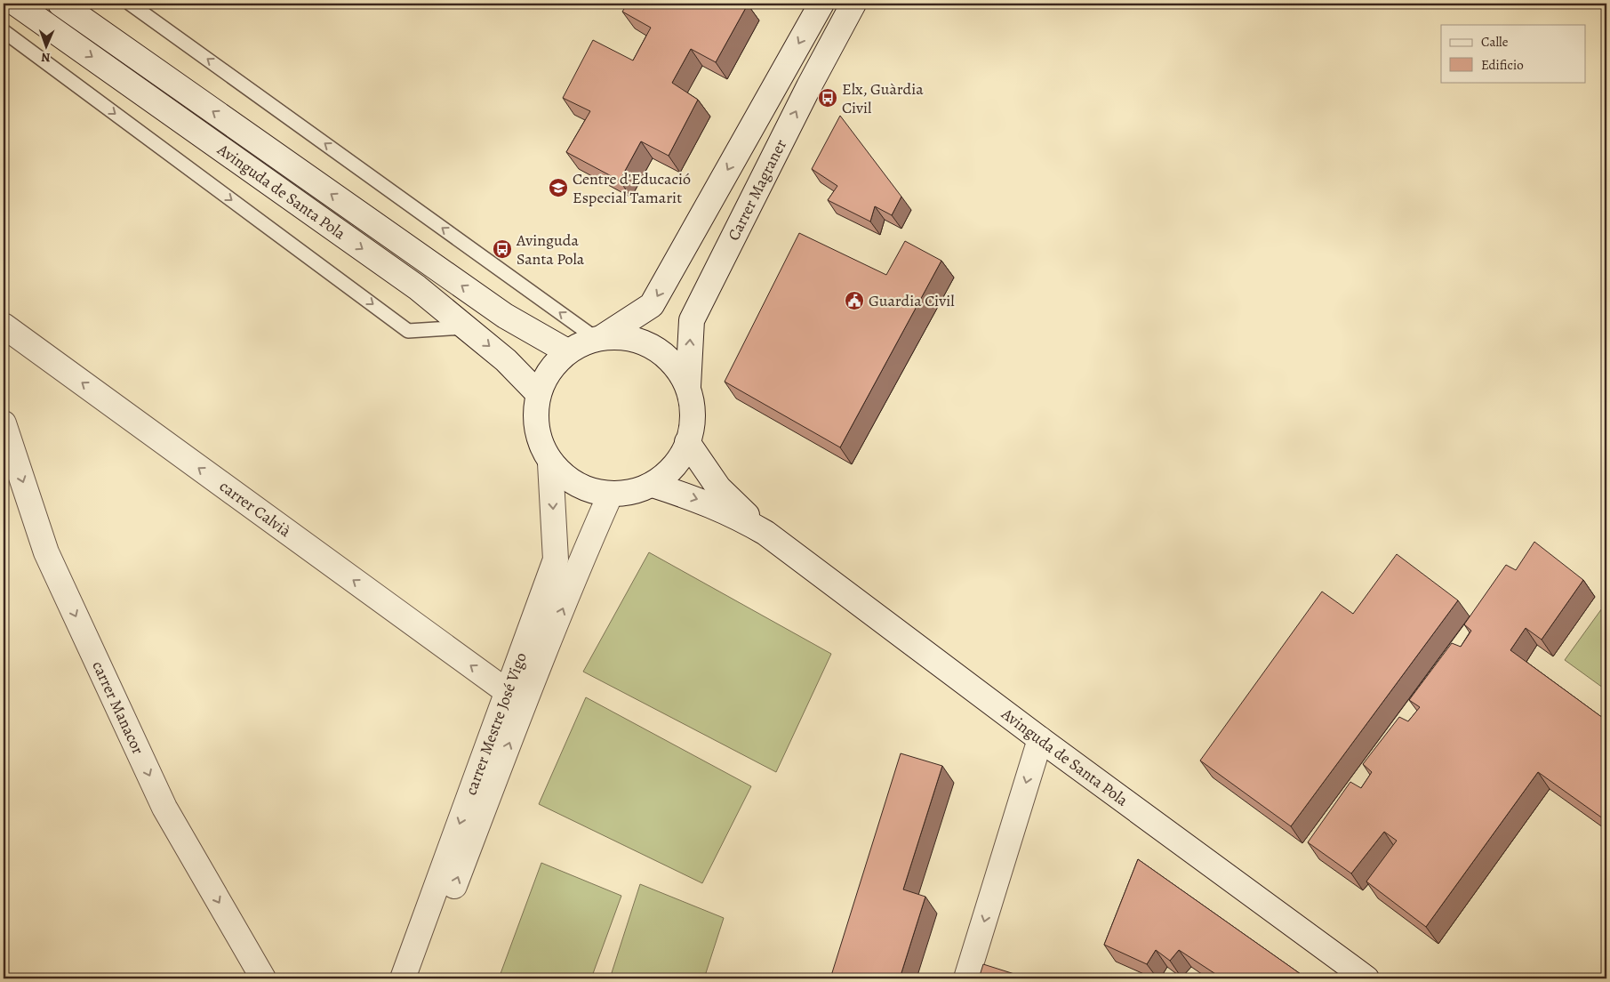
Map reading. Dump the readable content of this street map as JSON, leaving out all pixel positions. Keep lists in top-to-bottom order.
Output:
{
  "streets": {
    "main road": [
      "Carrer Magraner",
      "Avinguda de Santa Pola",
      "carrer Calvià",
      "carrer Manacor",
      "carrer Mestre José Vigo"
    ]
  },
  "crossings": [
    ["Carrer Magraner", "Avinguda de Santa Pola"],
    ["Carrer Magraner", "carrer Mestre José Vigo"],
    ["Avinguda de Santa Pola", "carrer Mestre José Vigo"],
    ["carrer Calvià", "carrer Mestre José Vigo"]
  ],
  "one_way": ["carrer Calvià", "carrer Manacor"],
  "places": {
    "bus stop": ["Elx, Guàrdia Civil", "Avinguda Santa Pola"],
    "school or university": ["Centre d'Educació Especial Tamarit"],
    "public building": ["Guardia Civil"]
  },
  "legend": ["Calle", "Edificio"],
  "north": "bottom"
}
